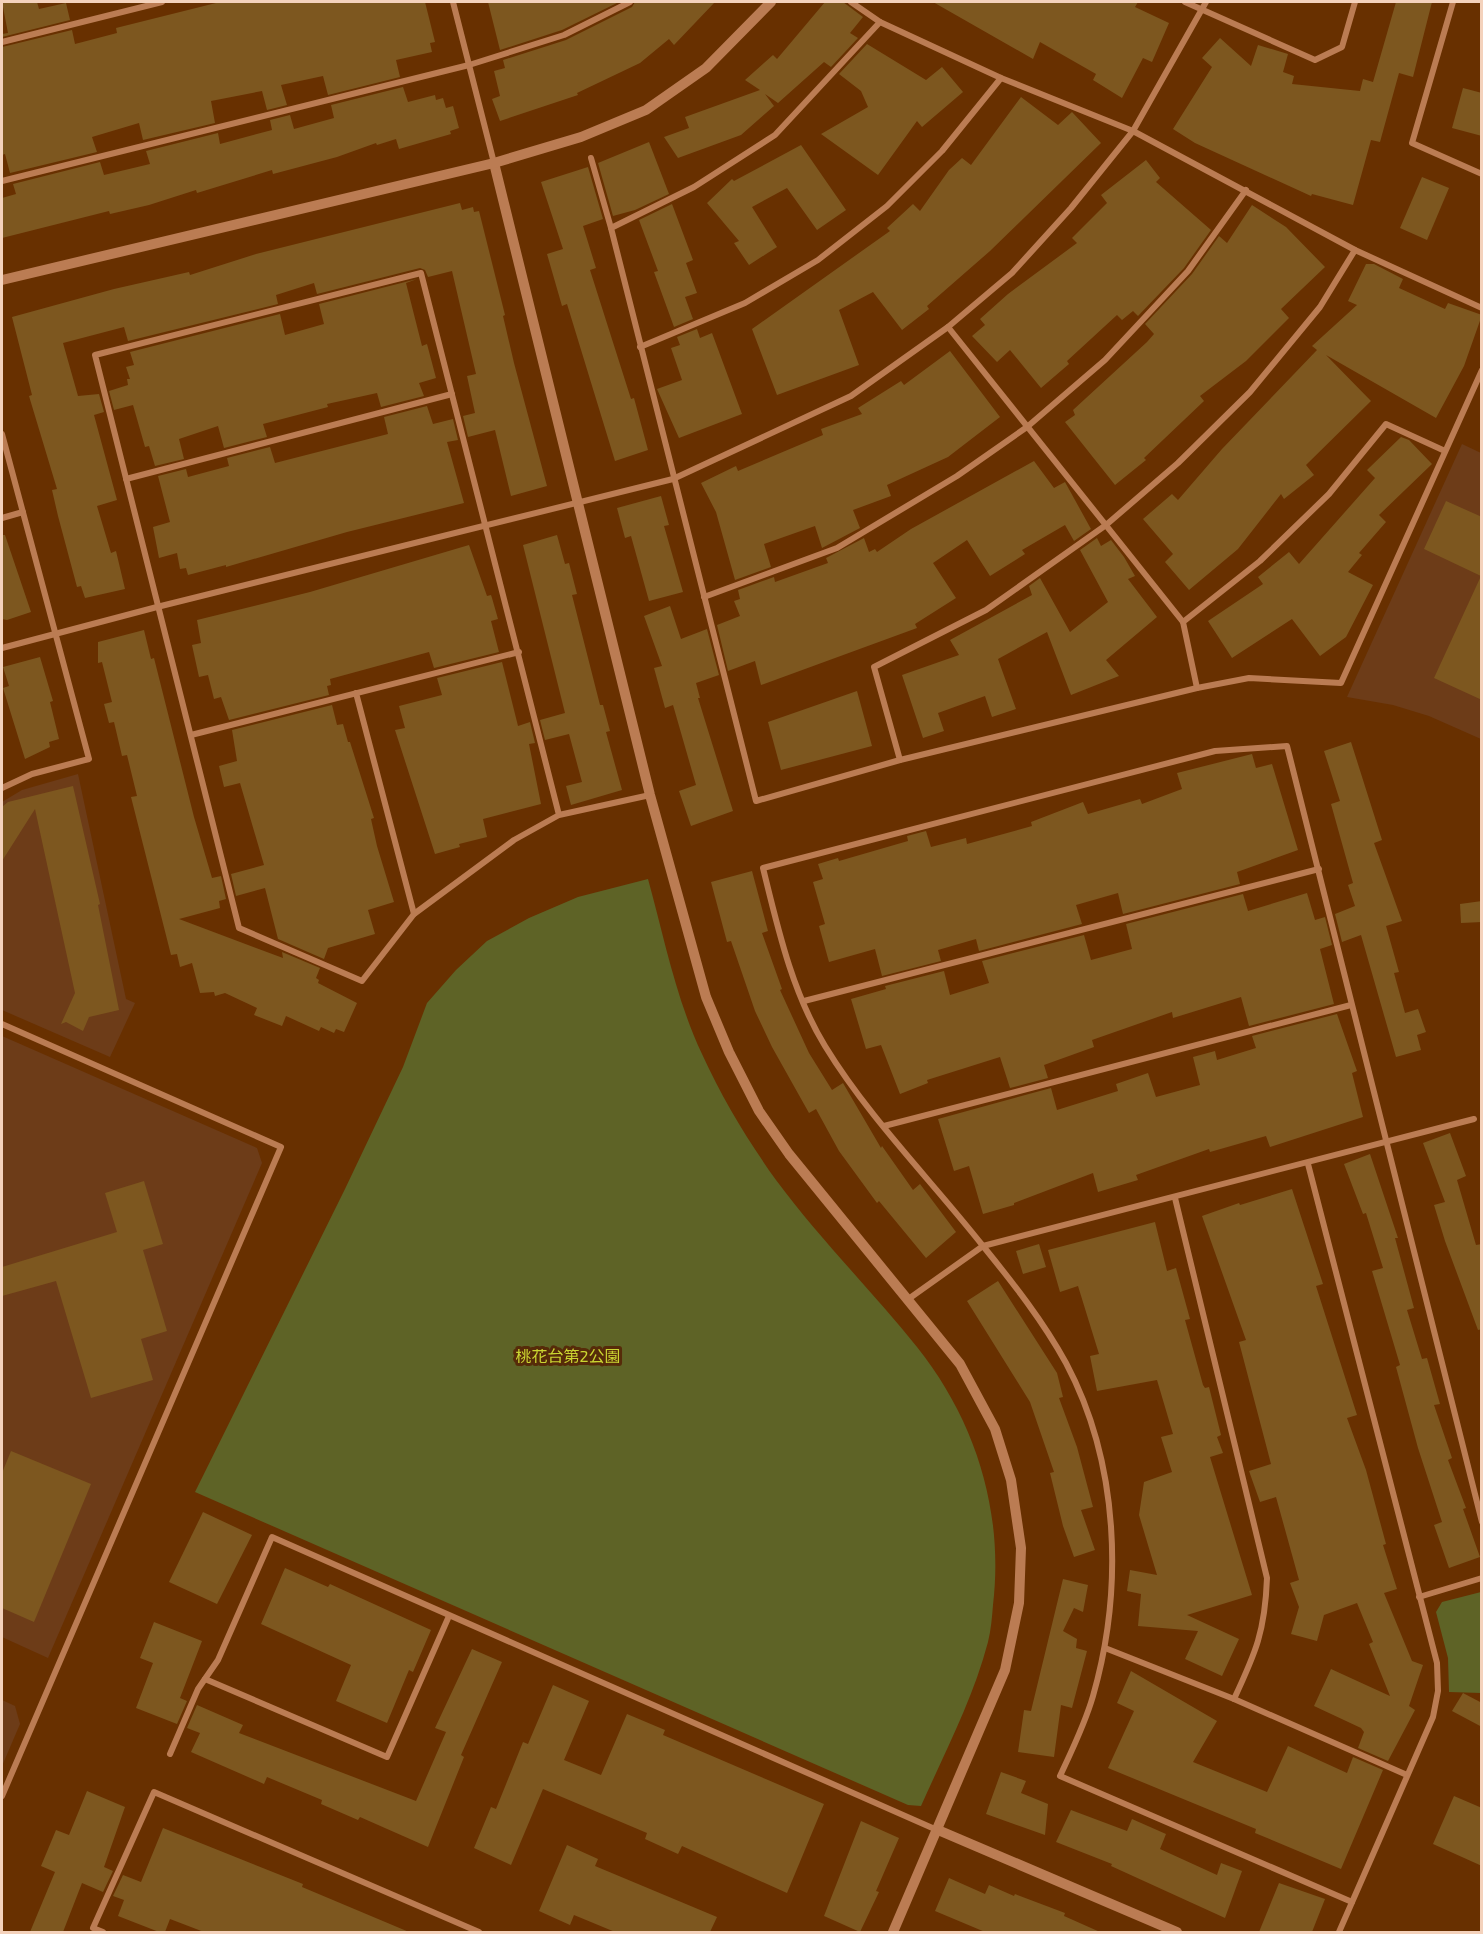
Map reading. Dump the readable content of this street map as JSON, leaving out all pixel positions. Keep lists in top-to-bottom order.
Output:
{
  "parks": ["桃花台第2公園"]
}
